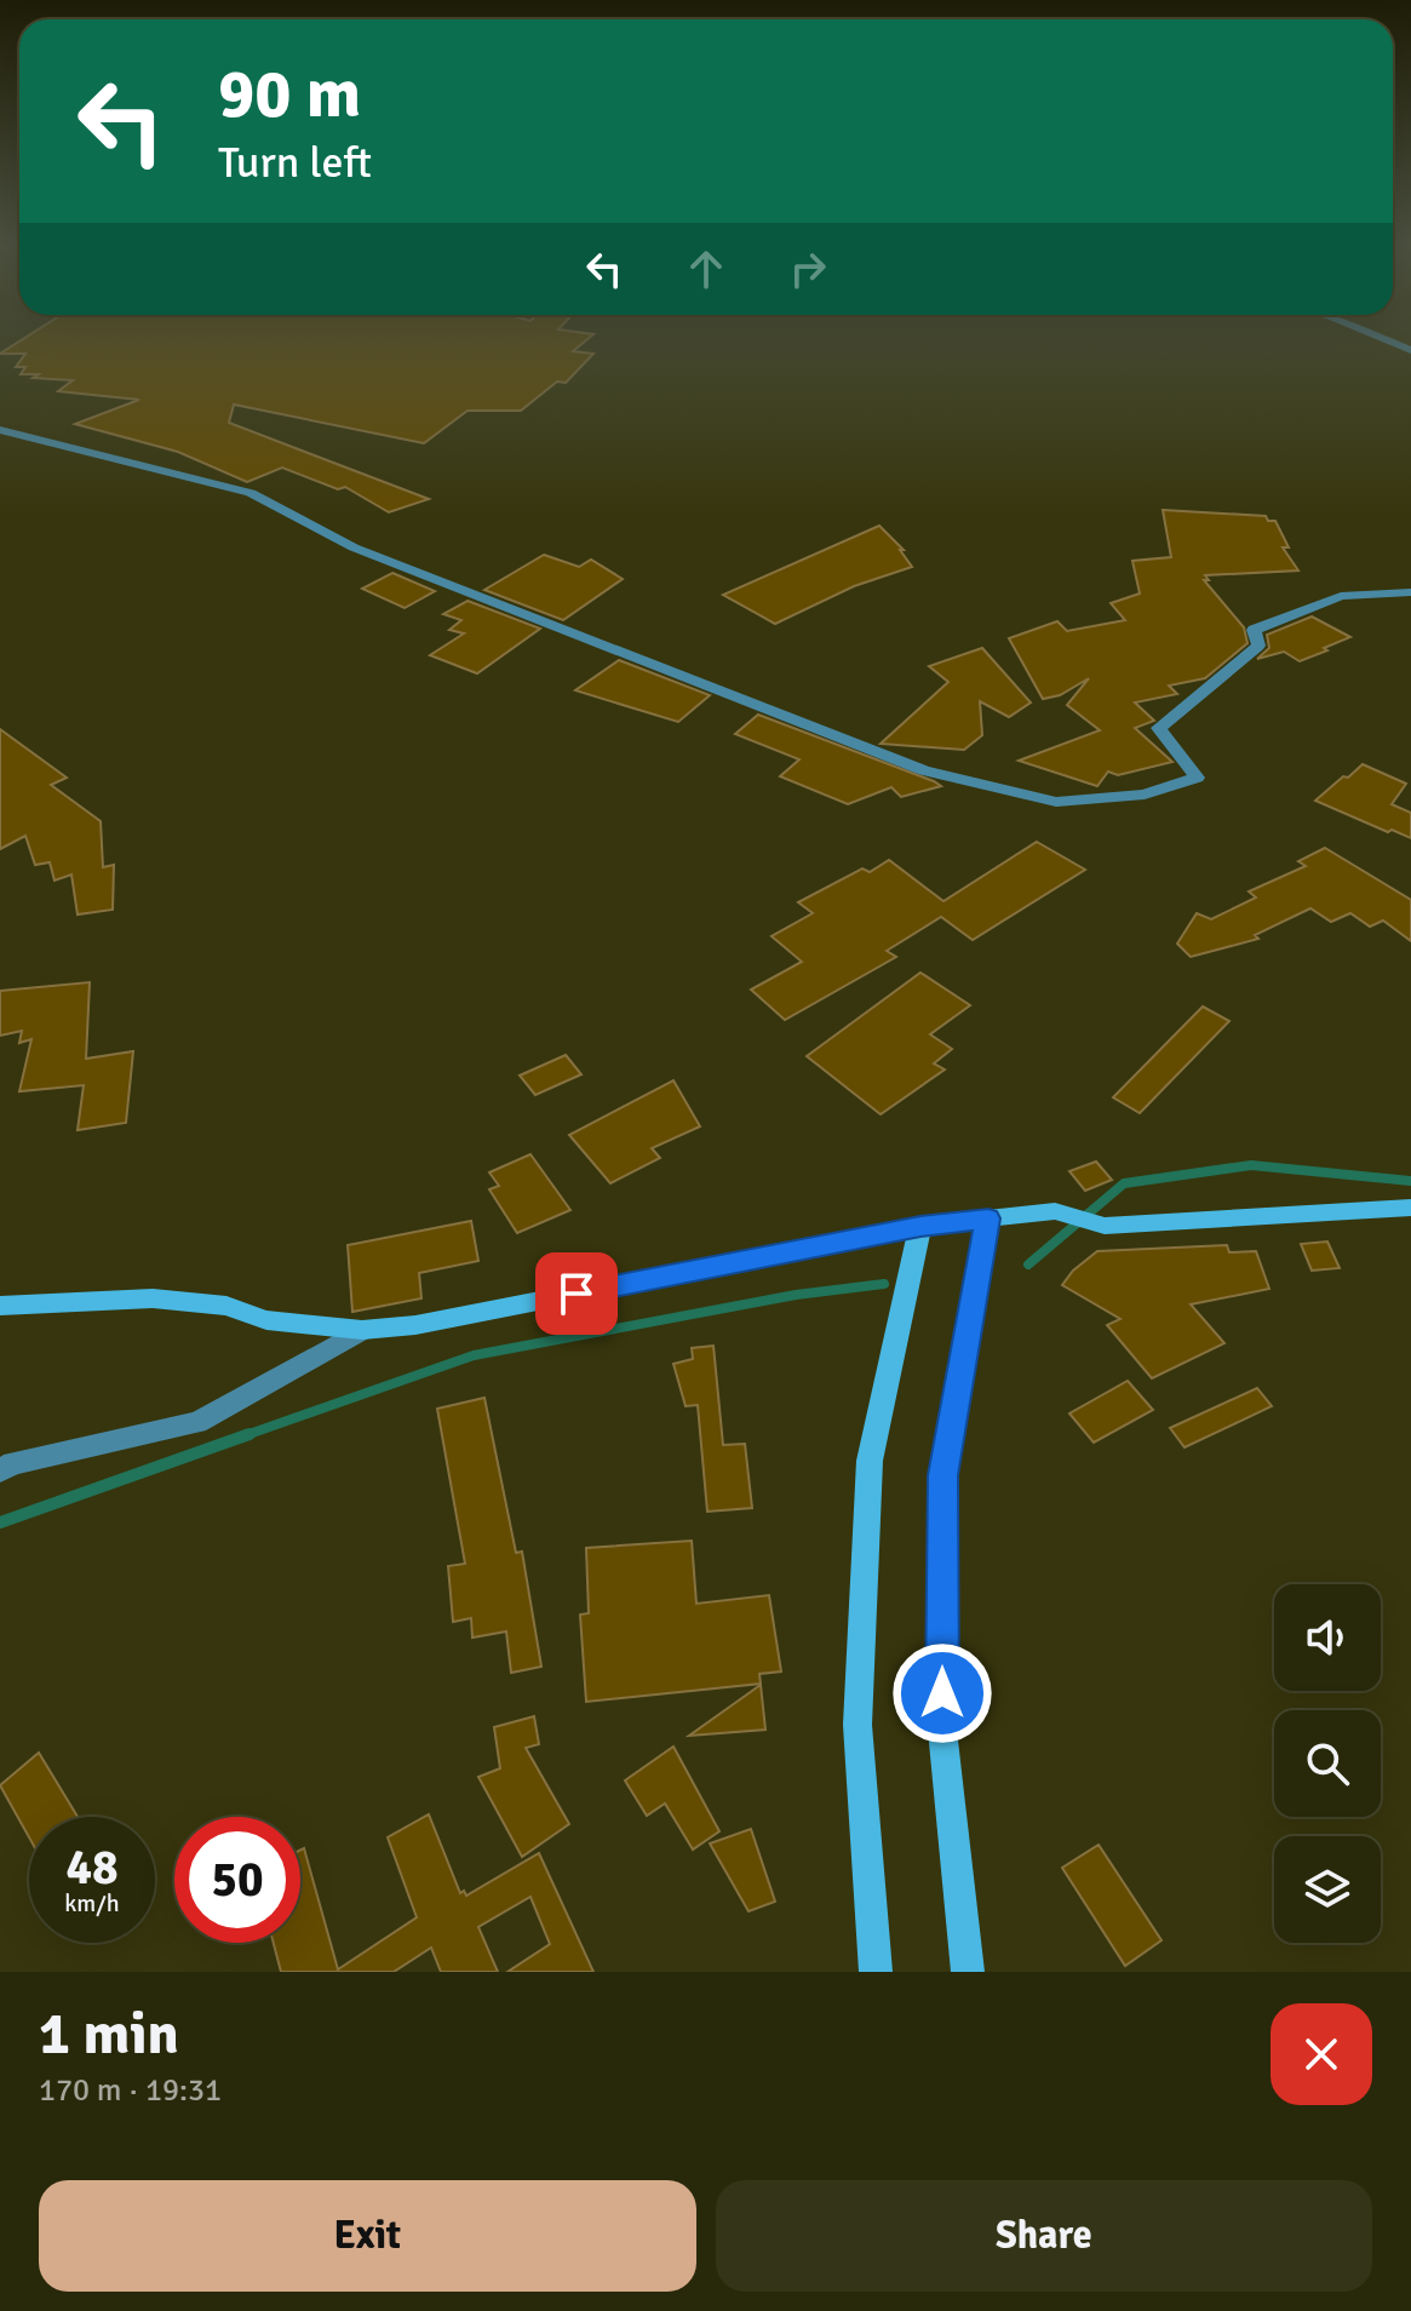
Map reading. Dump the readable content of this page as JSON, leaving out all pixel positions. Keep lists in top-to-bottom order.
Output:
{
  "page": {
    "turn": ["90 m", "Turn left"],
    "speed": "48 km/h",
    "limit": "50",
    "heading": ["1 min", "170 m · 19:31"],
    "buttons": ["Exit", "Share"]
  }
}
